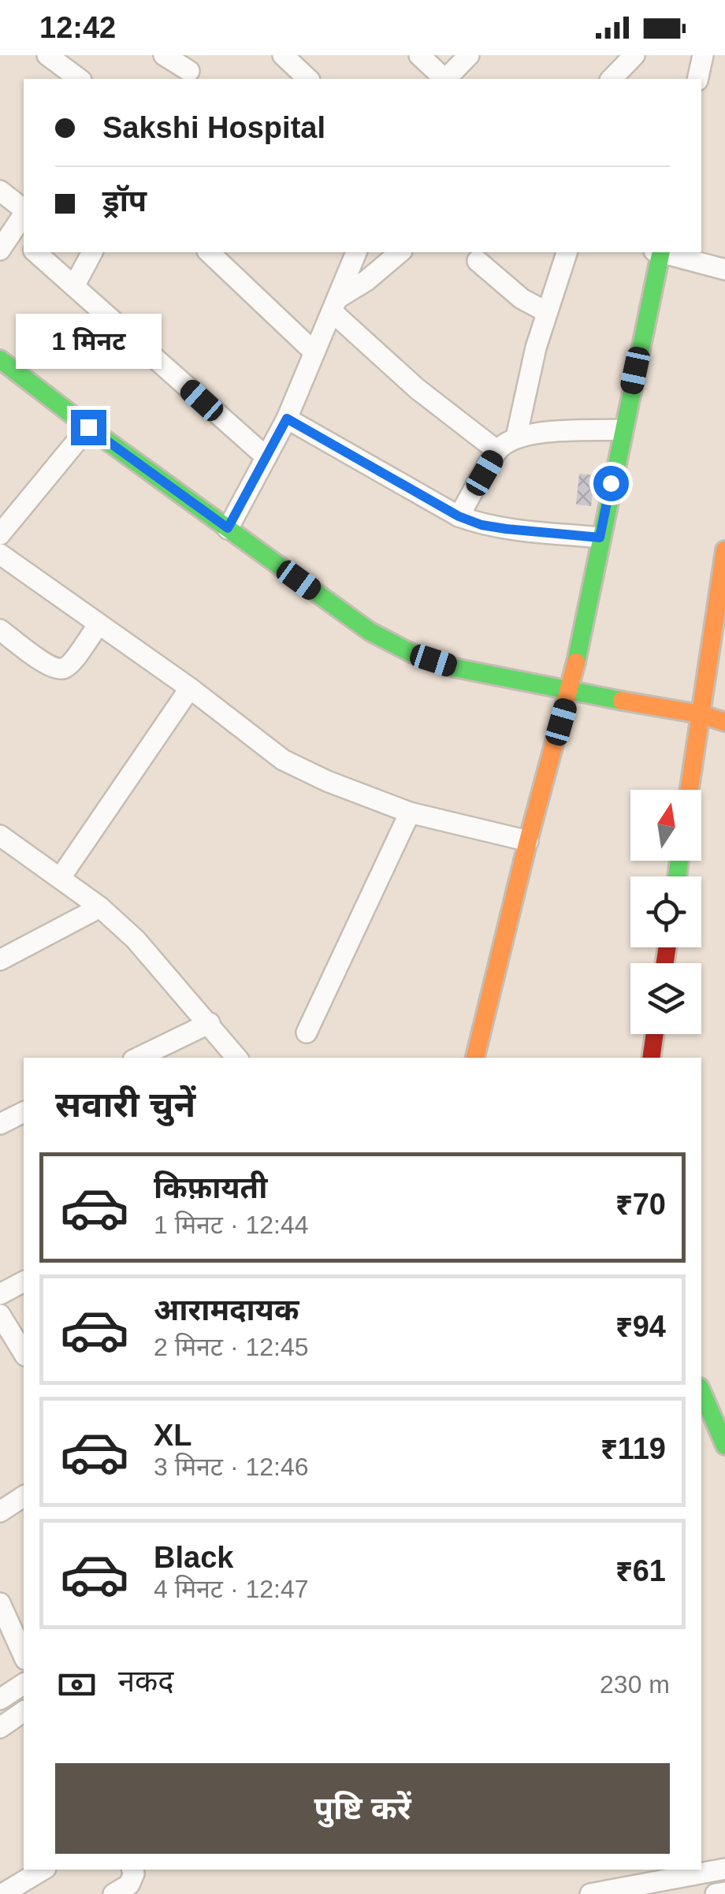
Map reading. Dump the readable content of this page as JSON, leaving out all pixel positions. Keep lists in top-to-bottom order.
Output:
{
  "north": "top",
  "page": {
    "status": "12:42",
    "banner": ["Sakshi Hospital", "ड्रॉप"],
    "bubble": "1 मिनट",
    "heading": "सवारी चुनें",
    "list": [
      {
        "name": "किफ़ायती",
        "note": "1 मिनट · 12:44",
        "value": "₹70"
      },
      {
        "name": "आरामदायक",
        "note": "2 मिनट · 12:45",
        "value": "₹94"
      },
      {
        "name": "XL",
        "note": "3 मिनट · 12:46",
        "value": "₹119"
      },
      {
        "name": "Black",
        "note": "4 मिनट · 12:47",
        "value": "₹61"
      }
    ],
    "pay": ["नकद", "230 m"],
    "buttons": "पुष्टि करें"
  }
}
